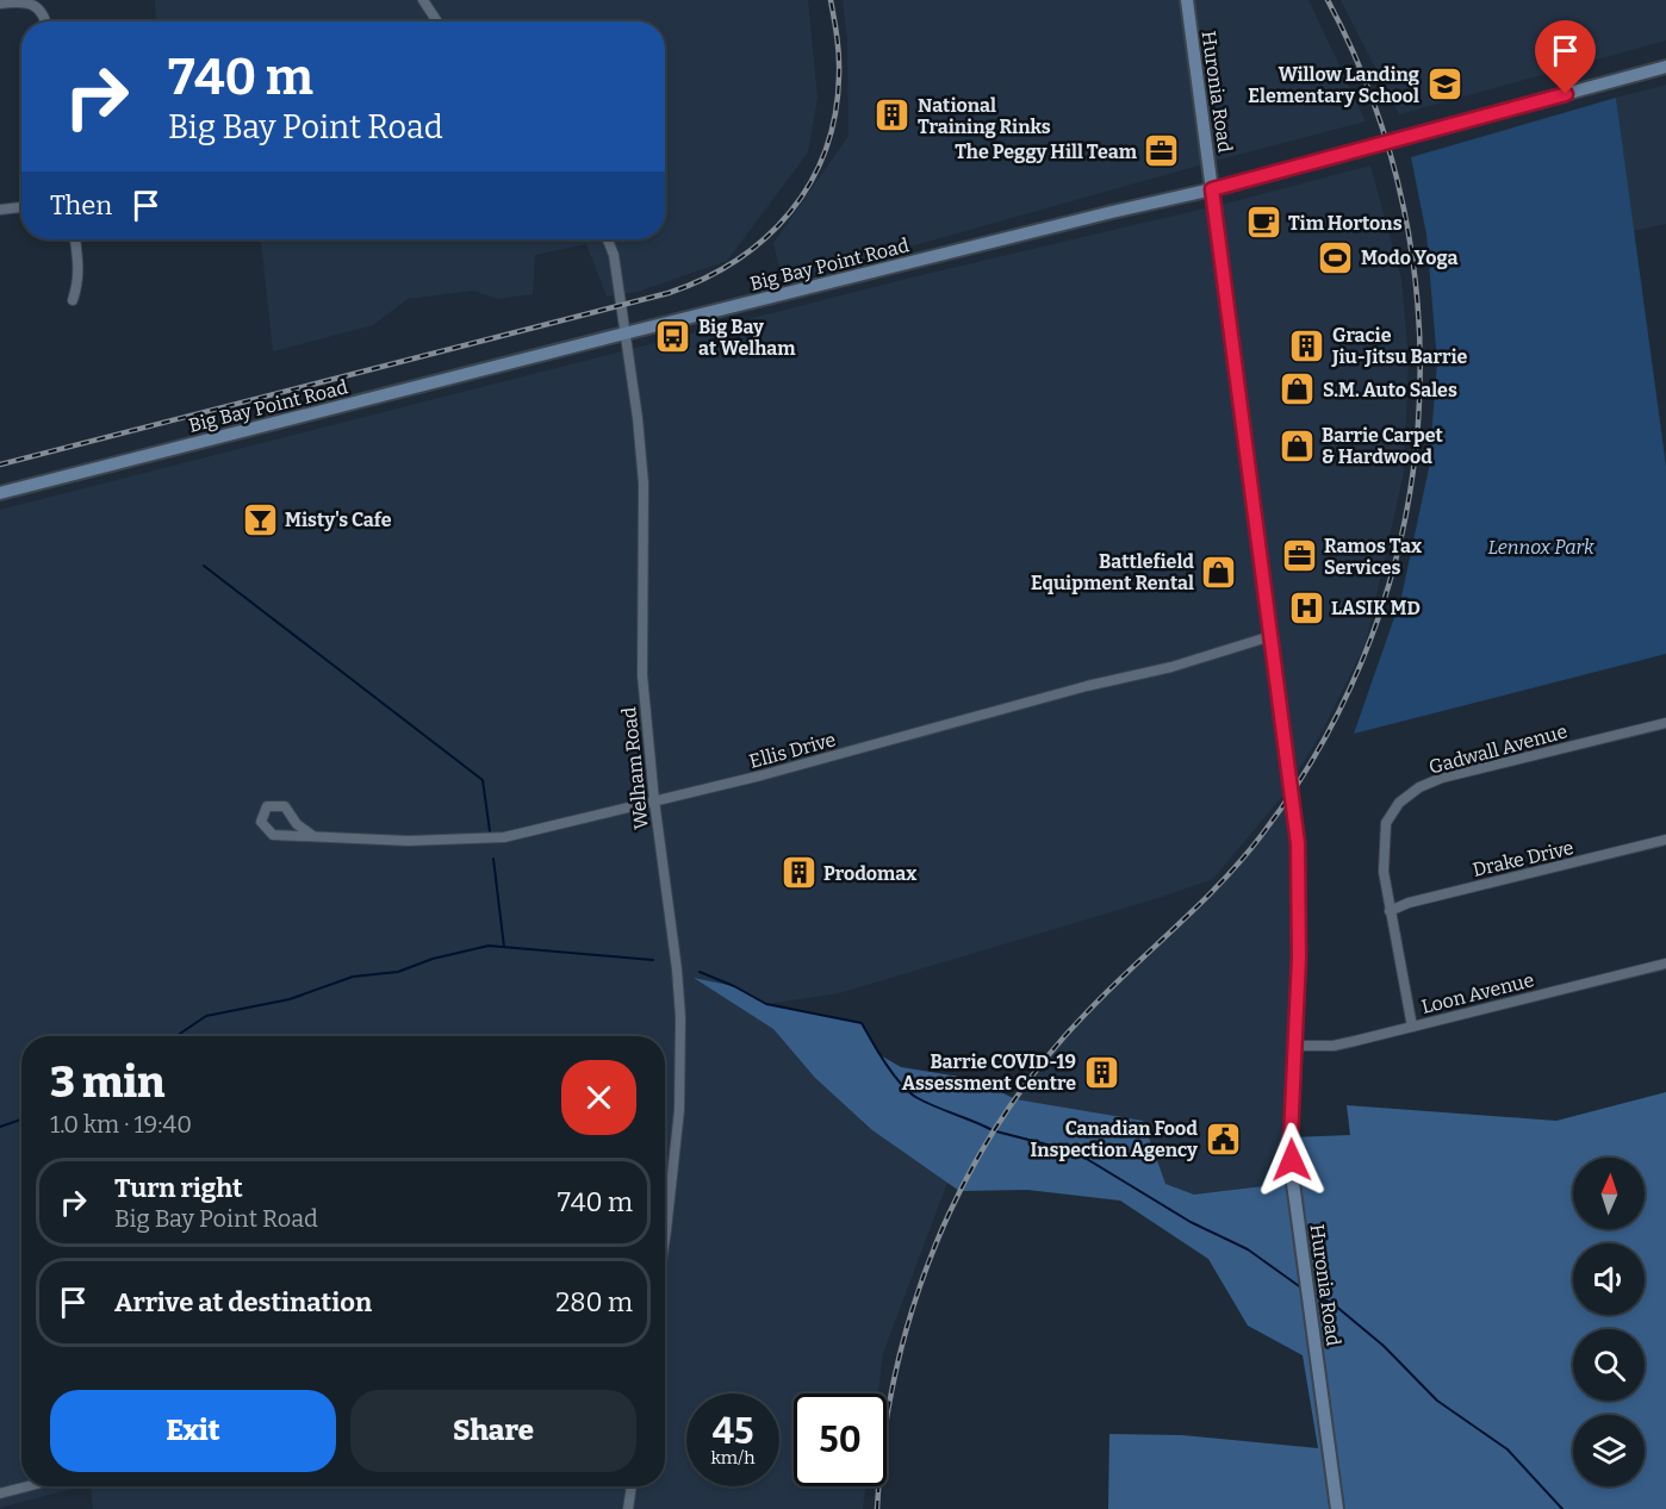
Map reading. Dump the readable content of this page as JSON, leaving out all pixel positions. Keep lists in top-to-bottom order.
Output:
{
  "streets": {
    "street": [
      "Huronia Road",
      "Big Bay Point Road",
      "Gadwall Avenue",
      "Ellis Drive",
      "Welham Road",
      "Drake Drive",
      "Loon Avenue"
    ]
  },
  "crossings": [
    ["Huronia Road", "Big Bay Point Road"],
    ["Huronia Road", "Ellis Drive"],
    ["Huronia Road", "Loon Avenue"],
    ["Big Bay Point Road", "Welham Road"],
    ["Gadwall Avenue", "Drake Drive"],
    ["Gadwall Avenue", "Loon Avenue"],
    ["Ellis Drive", "Welham Road"]
  ],
  "parks": ["Lennox Park"],
  "places": {
    "school or university": ["Willow Landing Elementary School"],
    "building": [
      "National Training Rinks",
      "Gracie Jiu-Jitsu Barrie",
      "Prodomax",
      "Barrie COVID-19 Assessment Centre"
    ],
    "office": ["The Peggy Hill Team", "Ramos Tax Services"],
    "cafe": ["Tim Hortons"],
    "sports": ["Modo Yoga"],
    "bus stop": ["Big Bay at Welham"],
    "shop": ["S.M. Auto Sales", "Barrie Carpet & Hardwood", "Battlefield Equipment Rental"],
    "bar": ["Misty's Cafe"],
    "hospital": ["LASIK MD"],
    "public building": ["Canadian Food Inspection Agency"]
  },
  "north": "top",
  "page": {
    "turn": ["740 m", "Big Bay Point Road"],
    "then": "Then",
    "heading": ["3 min", "1.0 km · 19:40"],
    "list": [
      {
        "name": "Turn right",
        "note": "Big Bay Point Road",
        "value": "740 m"
      },
      {
        "name": "Arrive at destination",
        "value": "280 m"
      }
    ],
    "buttons": ["Exit", "Share"],
    "speed": "45 km/h",
    "limit": "50"
  }
}
